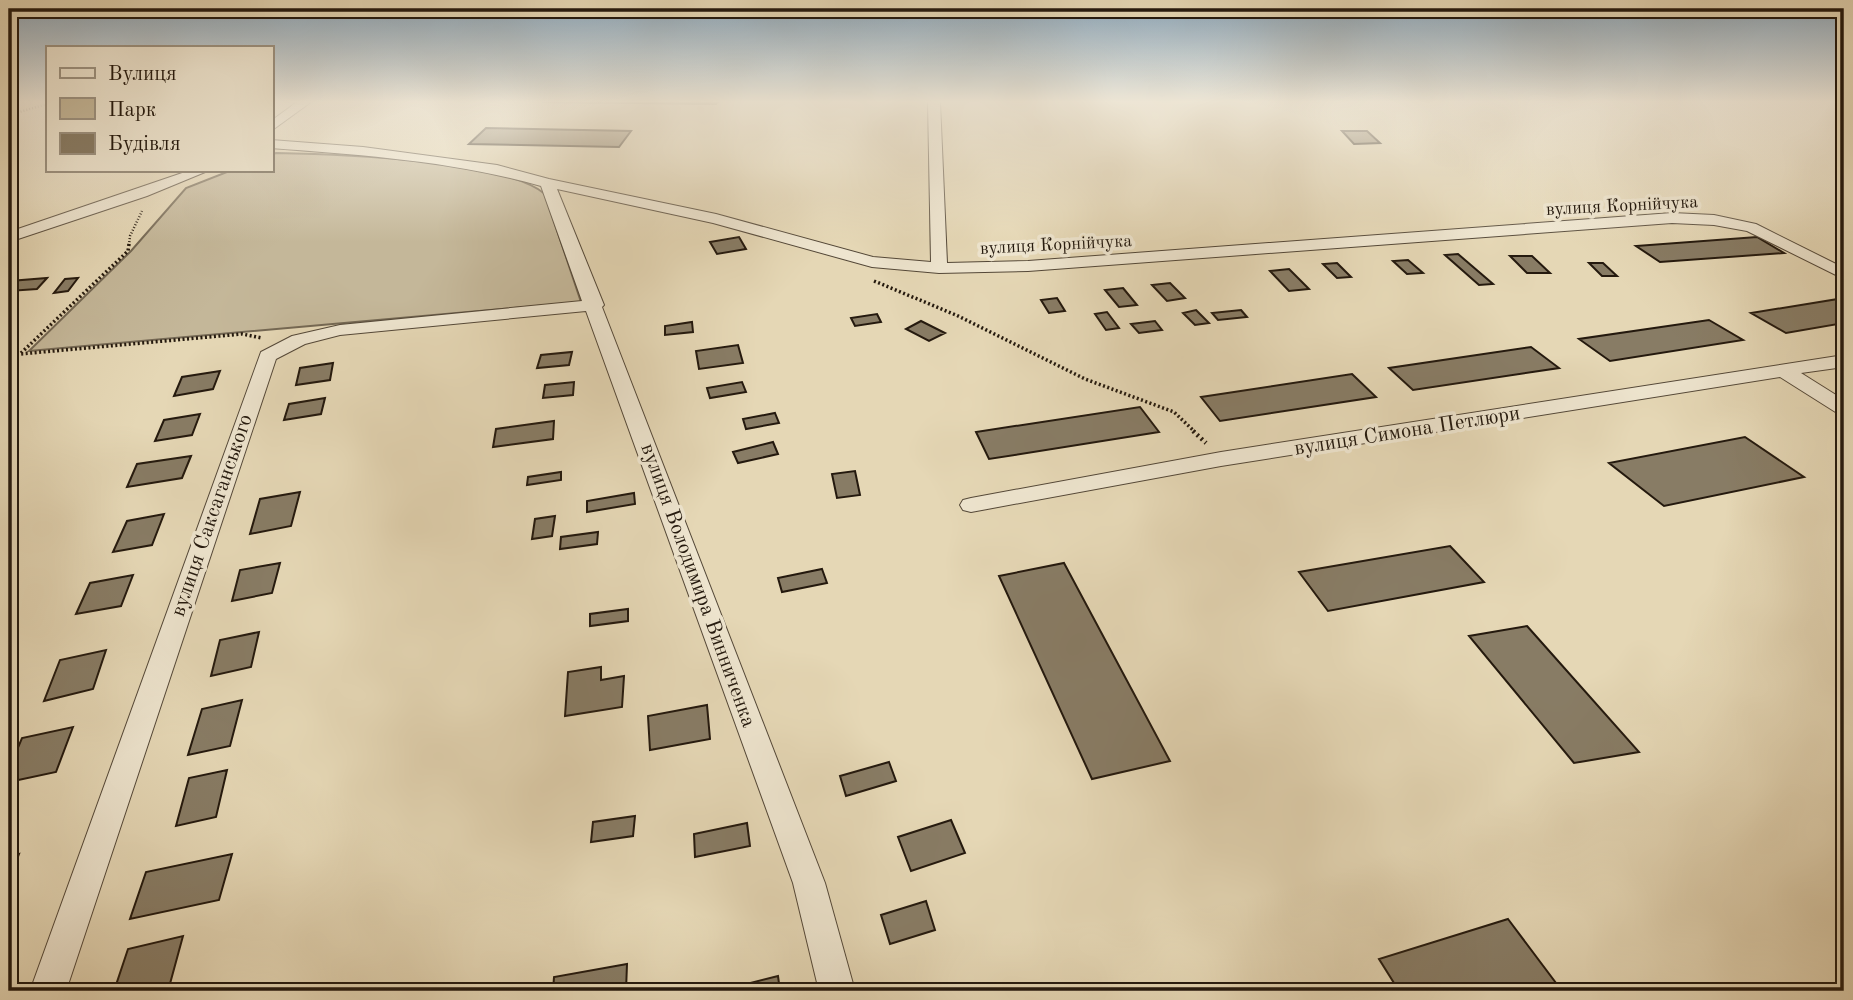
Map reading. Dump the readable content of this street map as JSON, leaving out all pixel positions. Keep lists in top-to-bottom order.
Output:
{
  "streets": {
    "street": [
      "вулиця Корнійчука",
      "вулиця Симона Петлюри",
      "вулиця Саксаганського",
      "вулиця Володимира Винниченка"
    ]
  },
  "crossings": [
    ["вулиця Корнійчука", "вулиця Володимира Винниченка"],
    ["вулиця Саксаганського", "вулиця Володимира Винниченка"]
  ],
  "legend": ["Вулиця", "Парк", "Будівля"]
}
